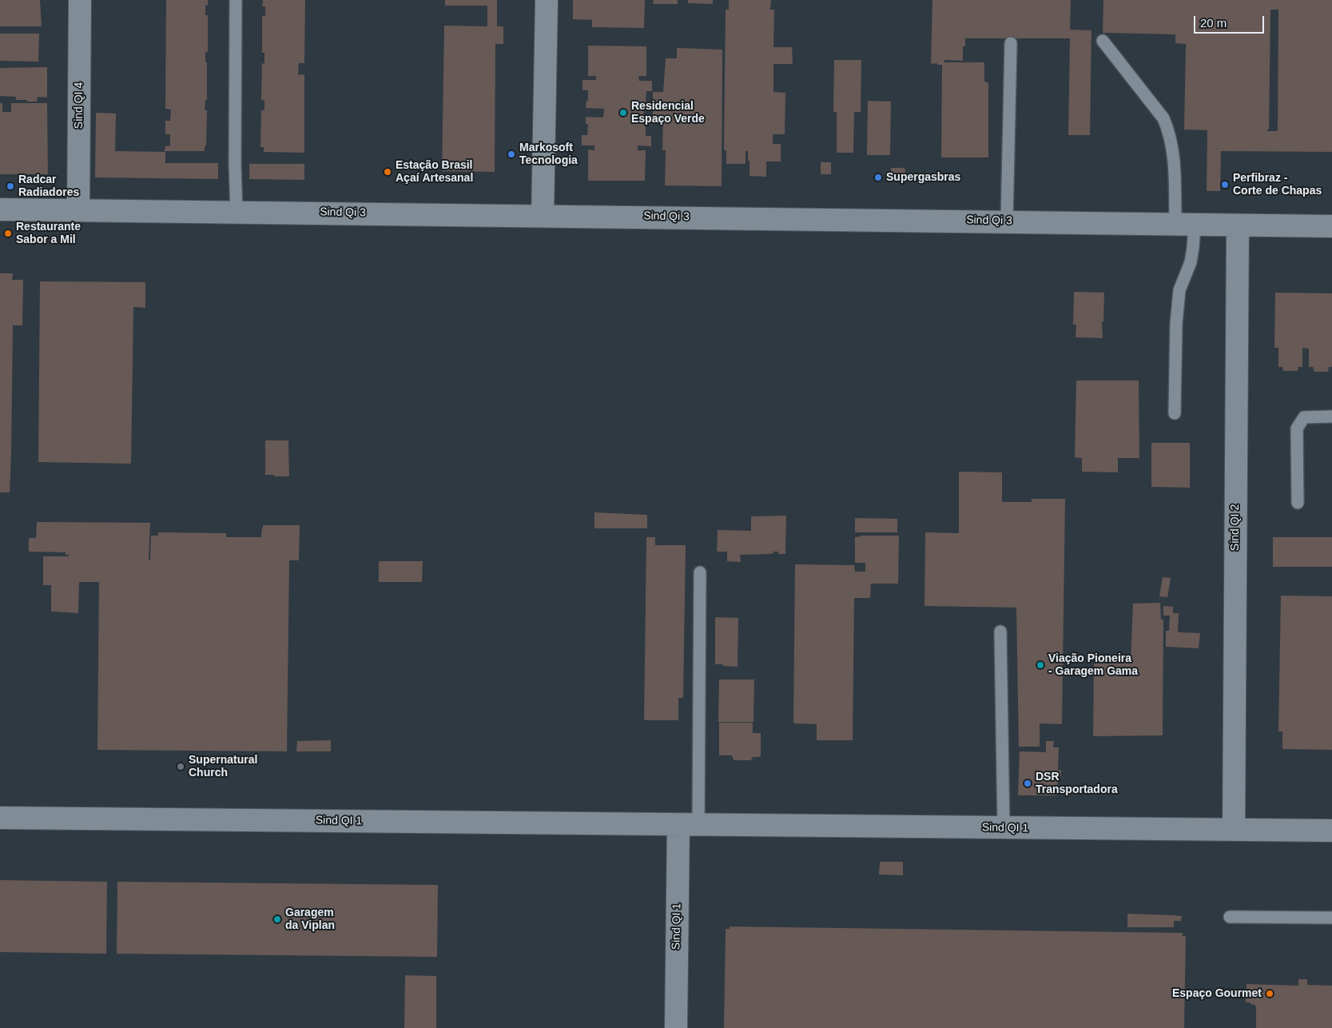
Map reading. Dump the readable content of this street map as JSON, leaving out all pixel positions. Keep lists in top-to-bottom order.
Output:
{
  "streets": {
    "street": [
      "Sind QI 4",
      "Sind Qi 3",
      "Sind QI 2",
      "Sind QI 1"
    ]
  },
  "crossings": [
    ["Sind QI 4", "Sind Qi 3"],
    ["Sind Qi 3", "Sind QI 2"],
    ["Sind QI 2", "Sind QI 1"]
  ],
  "places": [
    "Residencial Espaço Verde",
    "Markosoft Tecnologia",
    "Estação Brasil Açaí Artesanal",
    "Supergasbras",
    "Perfibraz - Corte de Chapas",
    "Radcar Radiadores",
    "Restaurante Sabor a Mil",
    "Viação Pioneira - Garagem Gama",
    "Supernatural Church",
    "DSR Transportadora",
    "Garagem da Viplan",
    "Espaço Gourmet"
  ],
  "scale_bar": "20 m"
}
